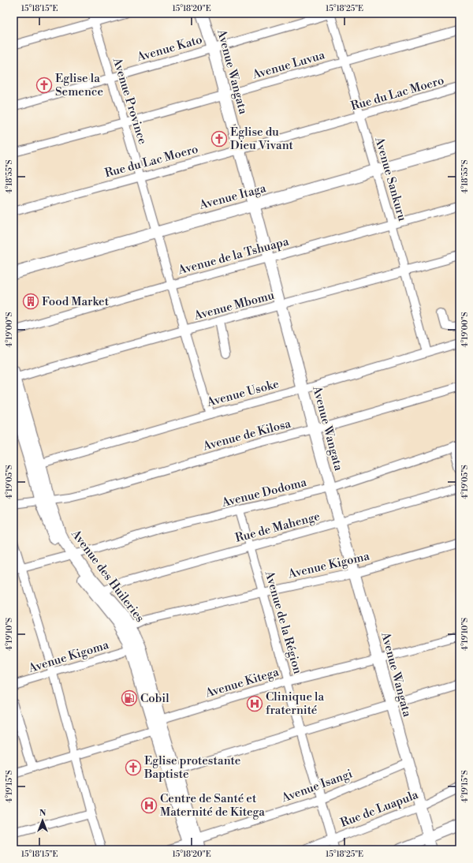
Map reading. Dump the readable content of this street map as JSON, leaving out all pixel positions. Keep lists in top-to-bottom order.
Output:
{
  "streets": {
    "street": [
      "Avenue Kato",
      "Avenue Luvua",
      "Avenue Wangata",
      "Rue du Lac Moero",
      "Avenue Province",
      "Avenue Sankuru",
      "Avenue Itaga",
      "Avenue de la Tshuapa",
      "Avenue Mbomu",
      "Avenue Usoke",
      "Avenue de Kilosa",
      "Avenue Dodoma",
      "Rue de Mahenge",
      "Avenue Kigoma",
      "Avenue des Huileries",
      "Avenue de la Région",
      "Avenue Kitega",
      "Avenue Isangi",
      "Rue de Luapula"
    ]
  },
  "crossings": [
    ["Avenue Kato", "Avenue Wangata"],
    ["Avenue Kato", "Avenue Province"],
    ["Avenue Kato", "Avenue Sankuru"],
    ["Avenue Luvua", "Avenue Wangata"],
    ["Avenue Luvua", "Avenue Province"],
    ["Avenue Luvua", "Avenue Sankuru"],
    ["Avenue Wangata", "Rue du Lac Moero"],
    ["Avenue Wangata", "Avenue Itaga"],
    ["Avenue Wangata", "Avenue de la Tshuapa"],
    ["Avenue Wangata", "Avenue Mbomu"],
    ["Avenue Wangata", "Avenue Usoke"],
    ["Avenue Wangata", "Avenue de Kilosa"],
    ["Avenue Wangata", "Avenue Dodoma"],
    ["Avenue Wangata", "Rue de Mahenge"],
    ["Avenue Wangata", "Avenue Kigoma"],
    ["Avenue Wangata", "Avenue Kitega"],
    ["Avenue Wangata", "Avenue Isangi"],
    ["Avenue Wangata", "Rue de Luapula"],
    ["Rue du Lac Moero", "Avenue Province"],
    ["Rue du Lac Moero", "Avenue Sankuru"],
    ["Avenue Province", "Avenue Itaga"],
    ["Avenue Province", "Avenue de la Tshuapa"],
    ["Avenue Province", "Avenue Mbomu"],
    ["Avenue Province", "Avenue Usoke"],
    ["Avenue Sankuru", "Avenue Itaga"],
    ["Avenue Sankuru", "Avenue de la Tshuapa"],
    ["Avenue Sankuru", "Avenue Mbomu"],
    ["Avenue Sankuru", "Avenue Usoke"],
    ["Avenue Mbomu", "Avenue des Huileries"],
    ["Avenue Usoke", "Avenue des Huileries"],
    ["Avenue de Kilosa", "Avenue des Huileries"],
    ["Avenue Dodoma", "Avenue des Huileries"],
    ["Avenue Dodoma", "Avenue de la Région"],
    ["Rue de Mahenge", "Avenue des Huileries"],
    ["Rue de Mahenge", "Avenue de la Région"],
    ["Avenue Kigoma", "Avenue des Huileries"],
    ["Avenue Kigoma", "Avenue de la Région"],
    ["Avenue des Huileries", "Avenue Kitega"],
    ["Avenue des Huileries", "Avenue Isangi"],
    ["Avenue de la Région", "Avenue Kitega"],
    ["Avenue de la Région", "Avenue Isangi"],
    ["Avenue de la Région", "Rue de Luapula"]
  ],
  "places": {
    "church": ["Eglise la Semence", "Église du Dieu Vivant", "Eglise protestante Baptiste"],
    "building": ["Food Market"],
    "fuel station": ["Cobil"],
    "hospital": ["Clinique la fraternité", "Centre de Santé et Maternité de Kitega"]
  },
  "north": "top",
  "coordinates": [
    "15°18'15\"E",
    "15°18'20\"E",
    "15°18'25\"E",
    "4°18'55\"S",
    "4°19'00\"S",
    "4°19'05\"S",
    "4°19'10\"S",
    "4°19'15\"S"
  ]
}
